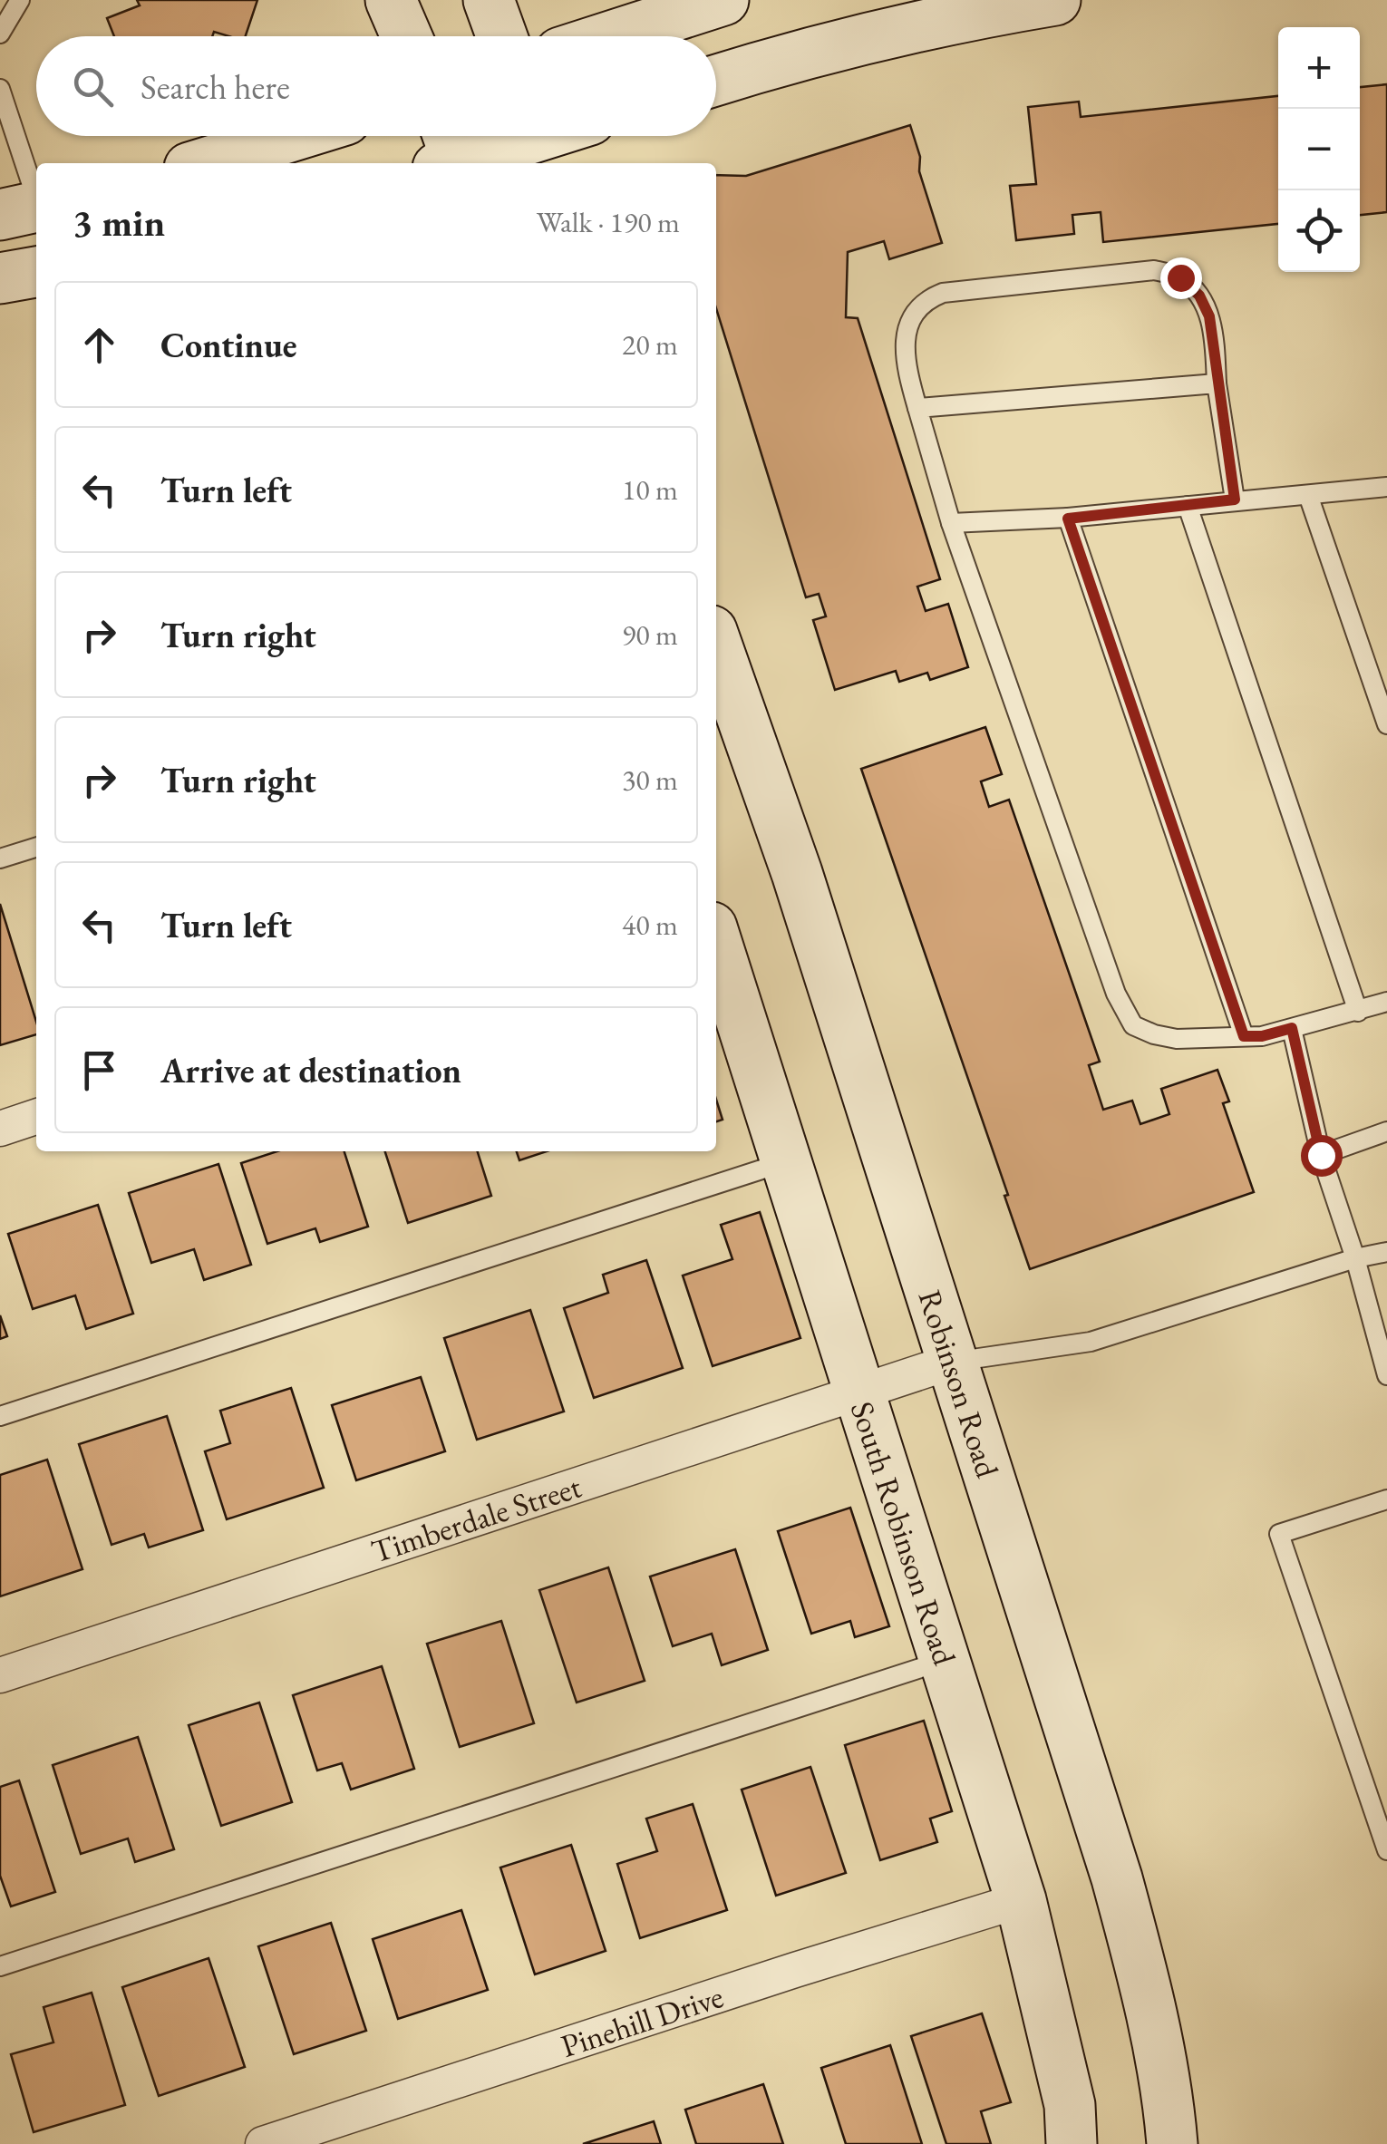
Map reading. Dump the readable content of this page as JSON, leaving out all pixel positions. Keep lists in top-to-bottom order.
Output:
{
  "streets": {
    "street": [
      "Robinson Road",
      "Timberdale Street",
      "South Robinson Road",
      "Pinehill Drive"
    ]
  },
  "crossings": [
    ["Robinson Road", "Timberdale Street"],
    ["Timberdale Street", "South Robinson Road"],
    ["South Robinson Road", "Pinehill Drive"]
  ],
  "page": {
    "map_buttons": ["+", "−"],
    "search": "Search here",
    "heading": ["3 min", "Walk · 190 m"],
    "list": [
      ["Continue", "20 m"],
      ["Turn left", "10 m"],
      ["Turn right", "90 m"],
      ["Turn right", "30 m"],
      ["Turn left", "40 m"],
      "Arrive at destination"
    ]
  }
}
